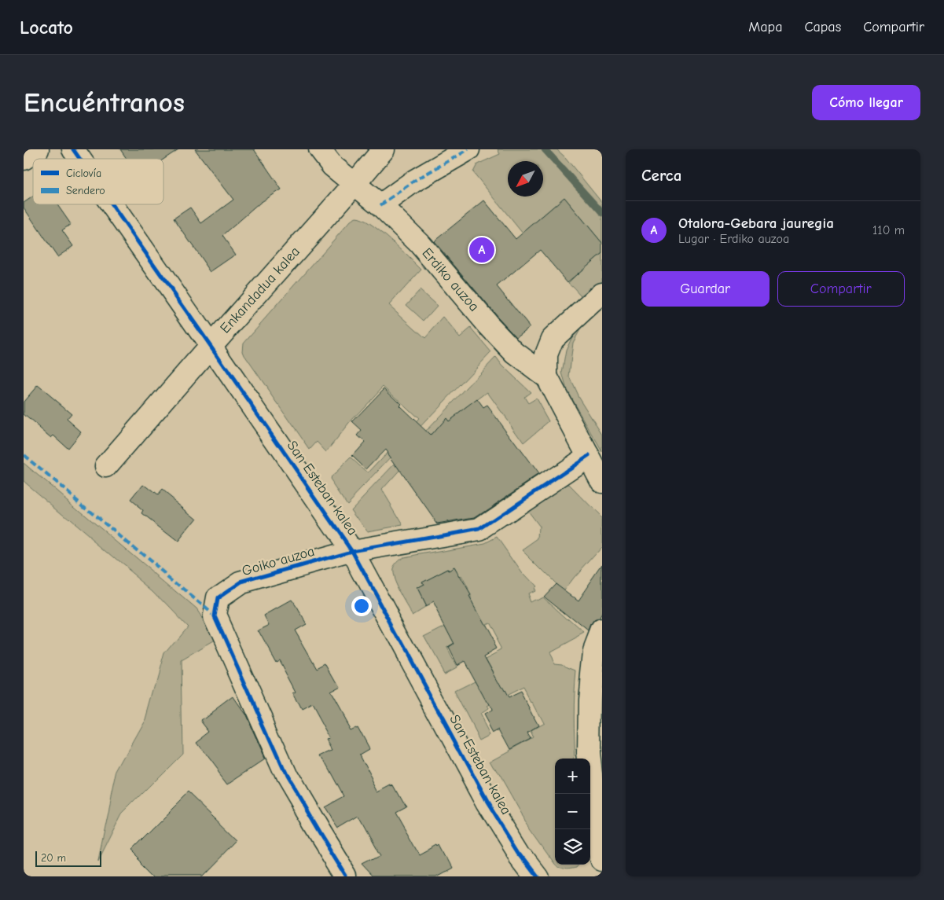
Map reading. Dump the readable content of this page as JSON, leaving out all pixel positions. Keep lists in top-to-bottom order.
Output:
{
  "streets": {
    "street": [
      "Erdiko auzoa",
      "Enkandadua kalea",
      "San Esteban kalea",
      "Goiko auzoa"
    ]
  },
  "crossings": [
    ["Erdiko auzoa", "Enkandadua kalea"],
    ["Erdiko auzoa", "Goiko auzoa"],
    ["Enkandadua kalea", "San Esteban kalea"],
    ["San Esteban kalea", "Goiko auzoa"]
  ],
  "legend": ["Ciclovía", "Sendero"],
  "scale_bar": "20 m",
  "north": "bottom left",
  "page": {
    "header": "Locato",
    "nav": ["Mapa", "Capas", "Compartir"],
    "buttons": [
      "Cómo llegar",
      ["Guardar", "Compartir"]
    ],
    "title": "Encuéntranos",
    "heading": "Cerca",
    "list": [
      {
        "mark": "A",
        "name": "Otalora-Gebara jauregia",
        "note": "Lugar · Erdiko auzoa",
        "value": "110 m"
      }
    ],
    "pins": "A",
    "map_buttons": ["+", "−"],
    "scale": "20 m"
  }
}
